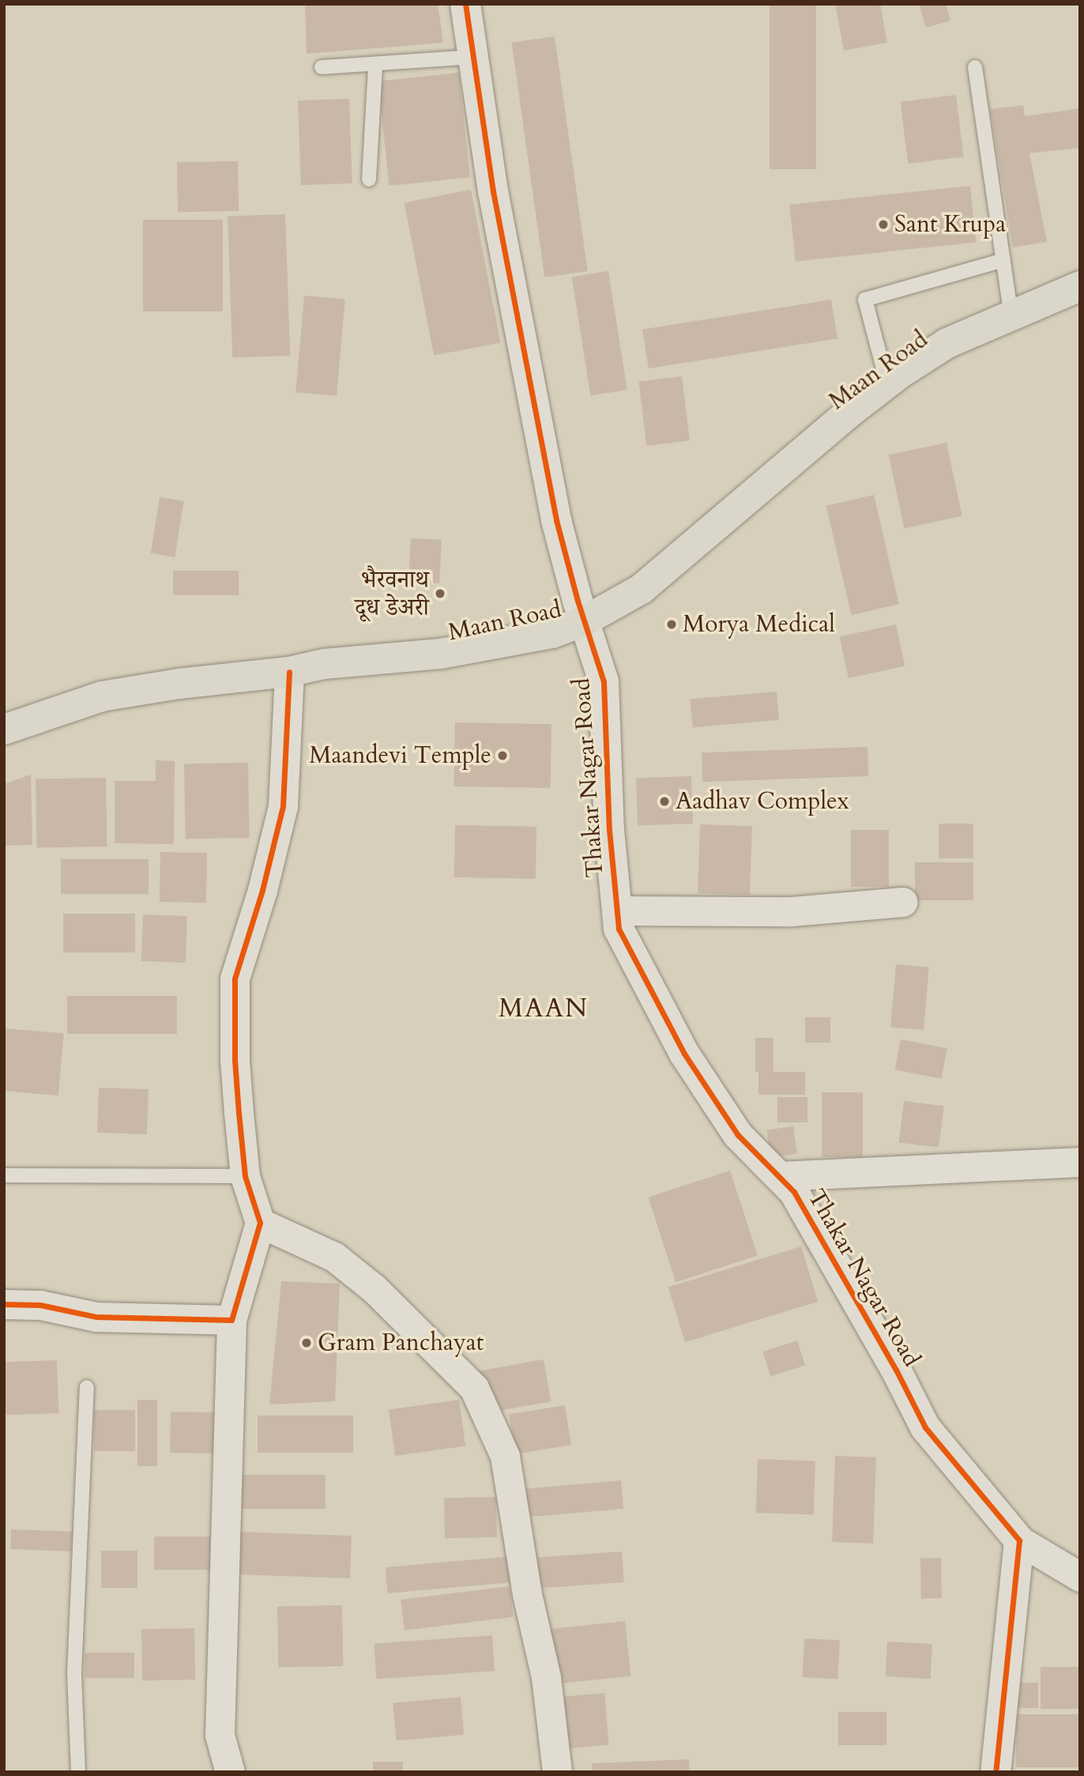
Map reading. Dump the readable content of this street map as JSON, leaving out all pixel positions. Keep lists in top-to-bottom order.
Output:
{
  "streets": {
    "main road": ["Maan Road"],
    "street": ["Thakar Nagar Road"]
  },
  "crossings": [
    ["Maan Road", "Thakar Nagar Road"]
  ],
  "districts": ["MAAN"],
  "places": [
    "Sant Krupa",
    "भैरवनाथ दूध डेअरी",
    "Morya Medical",
    "Maandevi Temple",
    "Aadhav Complex",
    "Gram Panchayat"
  ]
}
